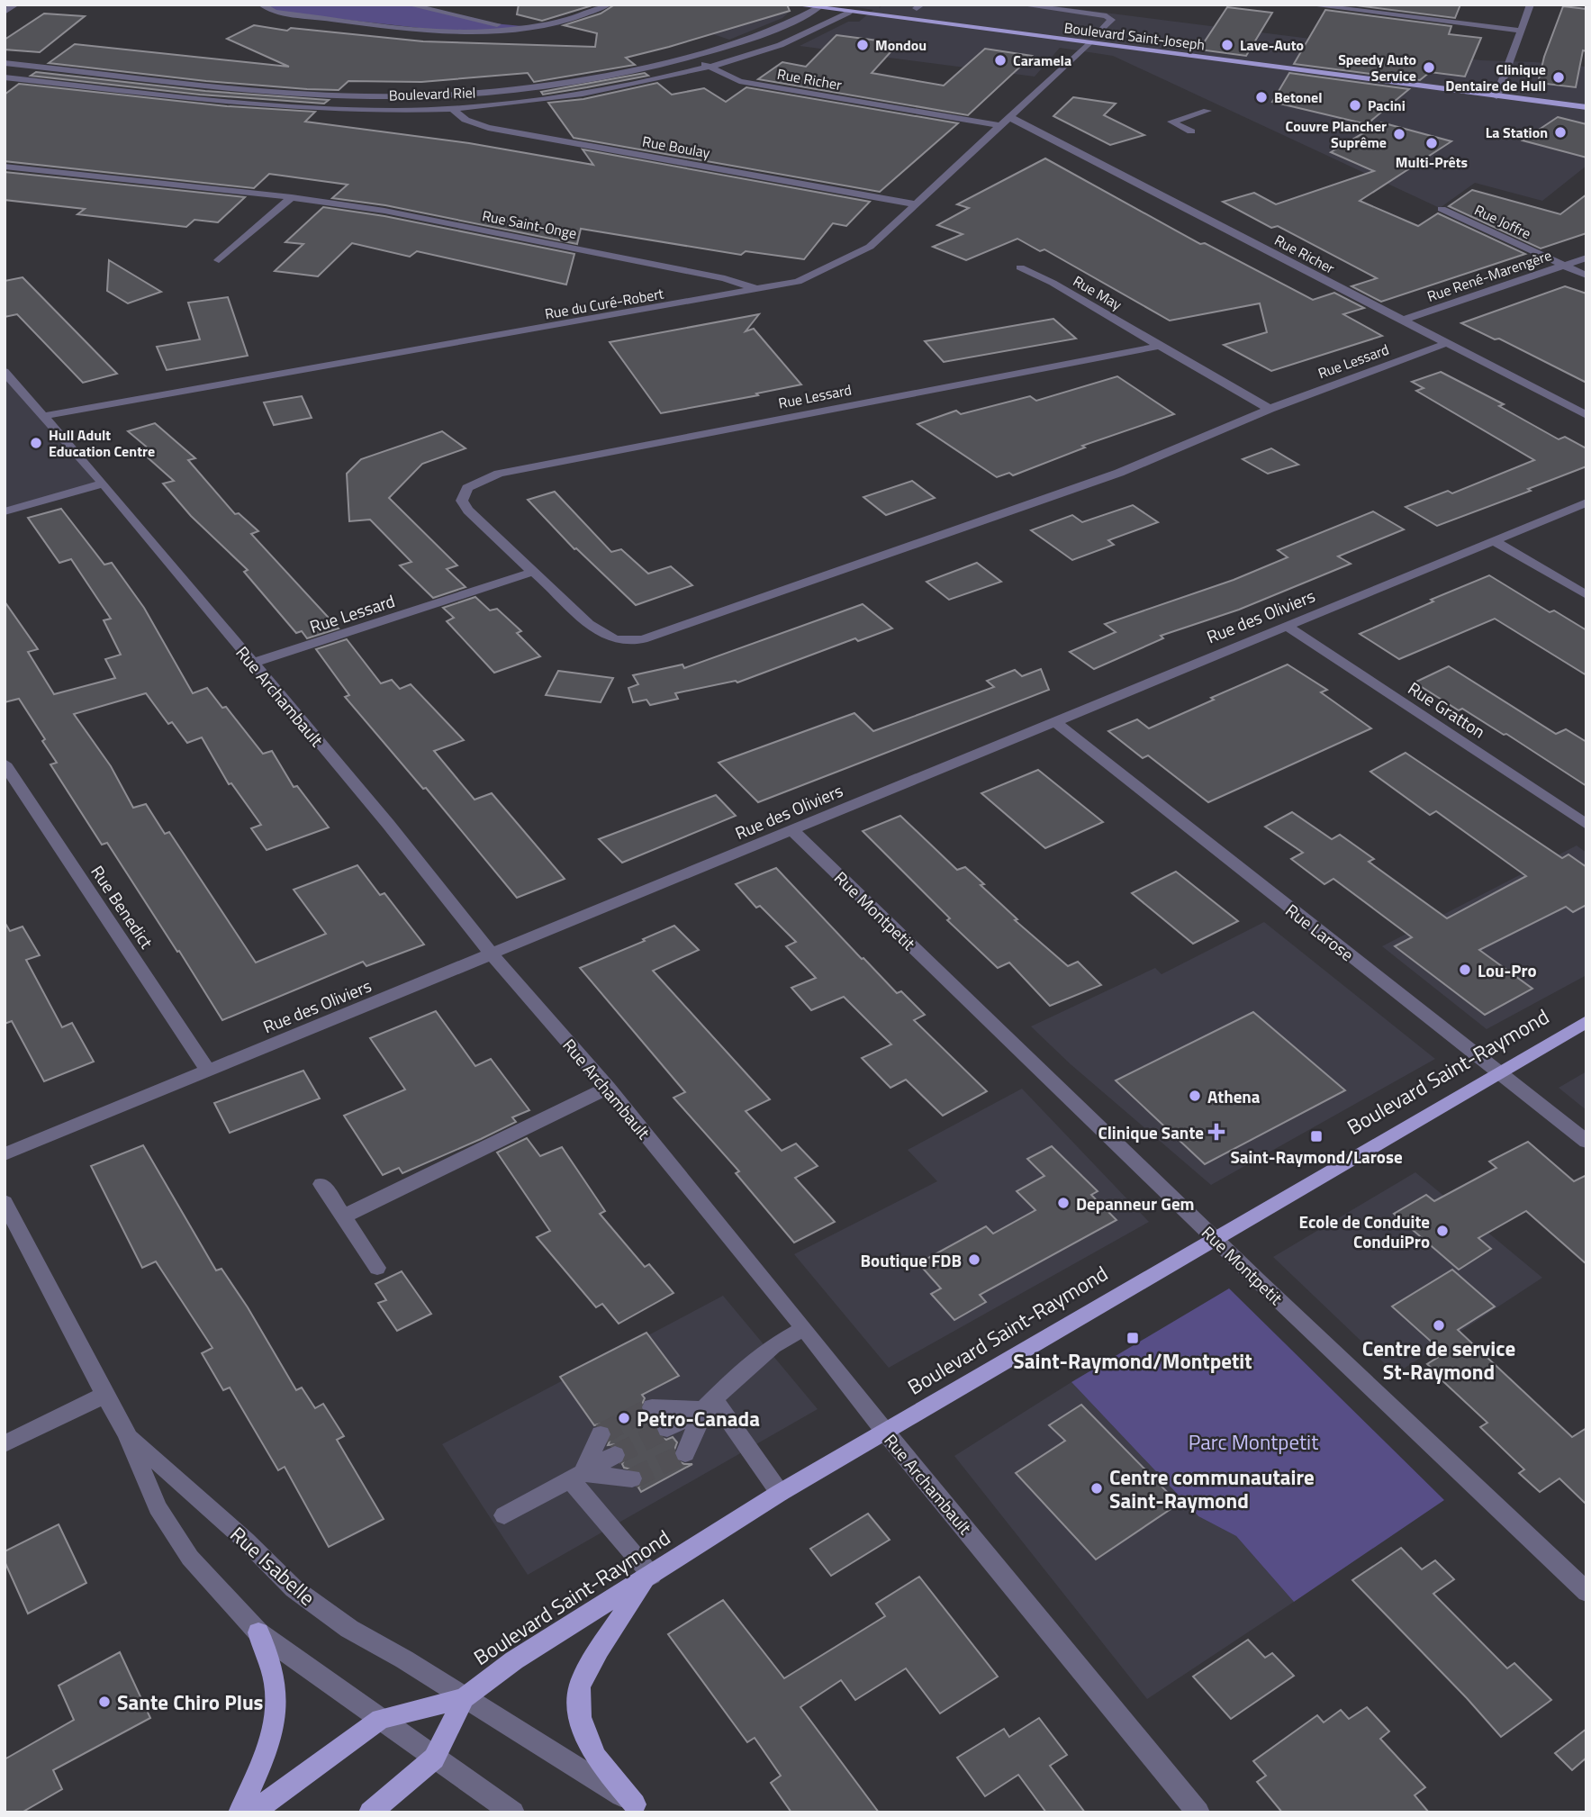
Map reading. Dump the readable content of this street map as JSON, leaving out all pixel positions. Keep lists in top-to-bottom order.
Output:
{
  "streets": {
    "main road": ["Boulevard Saint-Joseph", "Boulevard Saint-Raymond"],
    "street": [
      "Rue Richer",
      "Boulevard Riel",
      "Rue Boulay",
      "Rue Joffre",
      "Rue Saint-Onge",
      "Rue René-Marengère",
      "Rue May",
      "Rue du Curé-Robert",
      "Rue Lessard",
      "Rue des Oliviers",
      "Rue Archambault",
      "Rue Gratton",
      "Rue Benedict",
      "Rue Montpetit",
      "Rue Larose",
      "Rue Isabelle"
    ]
  },
  "crossings": [
    ["Boulevard Saint-Joseph", "Boulevard Riel"],
    ["Boulevard Saint-Joseph", "Rue du Curé-Robert"],
    ["Rue Richer", "Boulevard Riel"],
    ["Rue Richer", "Rue René-Marengère"],
    ["Rue Richer", "Rue du Curé-Robert"],
    ["Rue Richer", "Rue Lessard"],
    ["Boulevard Riel", "Rue Boulay"],
    ["Rue Boulay", "Rue du Curé-Robert"],
    ["Rue Joffre", "Rue René-Marengère"],
    ["Rue Saint-Onge", "Rue du Curé-Robert"],
    ["Rue May", "Rue Lessard"],
    ["Rue du Curé-Robert", "Rue Archambault"],
    ["Rue Lessard", "Rue Archambault"],
    ["Rue des Oliviers", "Rue Archambault"],
    ["Rue des Oliviers", "Rue Gratton"],
    ["Rue des Oliviers", "Rue Benedict"],
    ["Rue des Oliviers", "Rue Montpetit"],
    ["Rue des Oliviers", "Rue Larose"],
    ["Rue Archambault", "Boulevard Saint-Raymond"],
    ["Rue Montpetit", "Boulevard Saint-Raymond"],
    ["Rue Larose", "Boulevard Saint-Raymond"],
    ["Boulevard Saint-Raymond", "Rue Isabelle"]
  ],
  "parks": ["Parc Montpetit"],
  "places": {
    "other": [
      "Mondou",
      "Lave-Auto",
      "Caramela",
      "Speedy Auto Service",
      "Clinique Dentaire de Hull",
      "Betonel",
      "Pacini",
      "La Station",
      "Couvre Plancher Suprême",
      "Multi-Prêts",
      "Hull Adult Education Centre",
      "Lou-Pro",
      "Athena",
      "Depanneur Gem",
      "Ecole de Conduite ConduiPro",
      "Boutique FDB",
      "Centre de service St-Raymond",
      "Petro-Canada",
      "Centre communautaire Saint-Raymond",
      "Sante Chiro Plus"
    ],
    "health": ["Clinique Sante"],
    "transit": ["Saint-Raymond/Larose", "Saint-Raymond/Montpetit"]
  }
}
